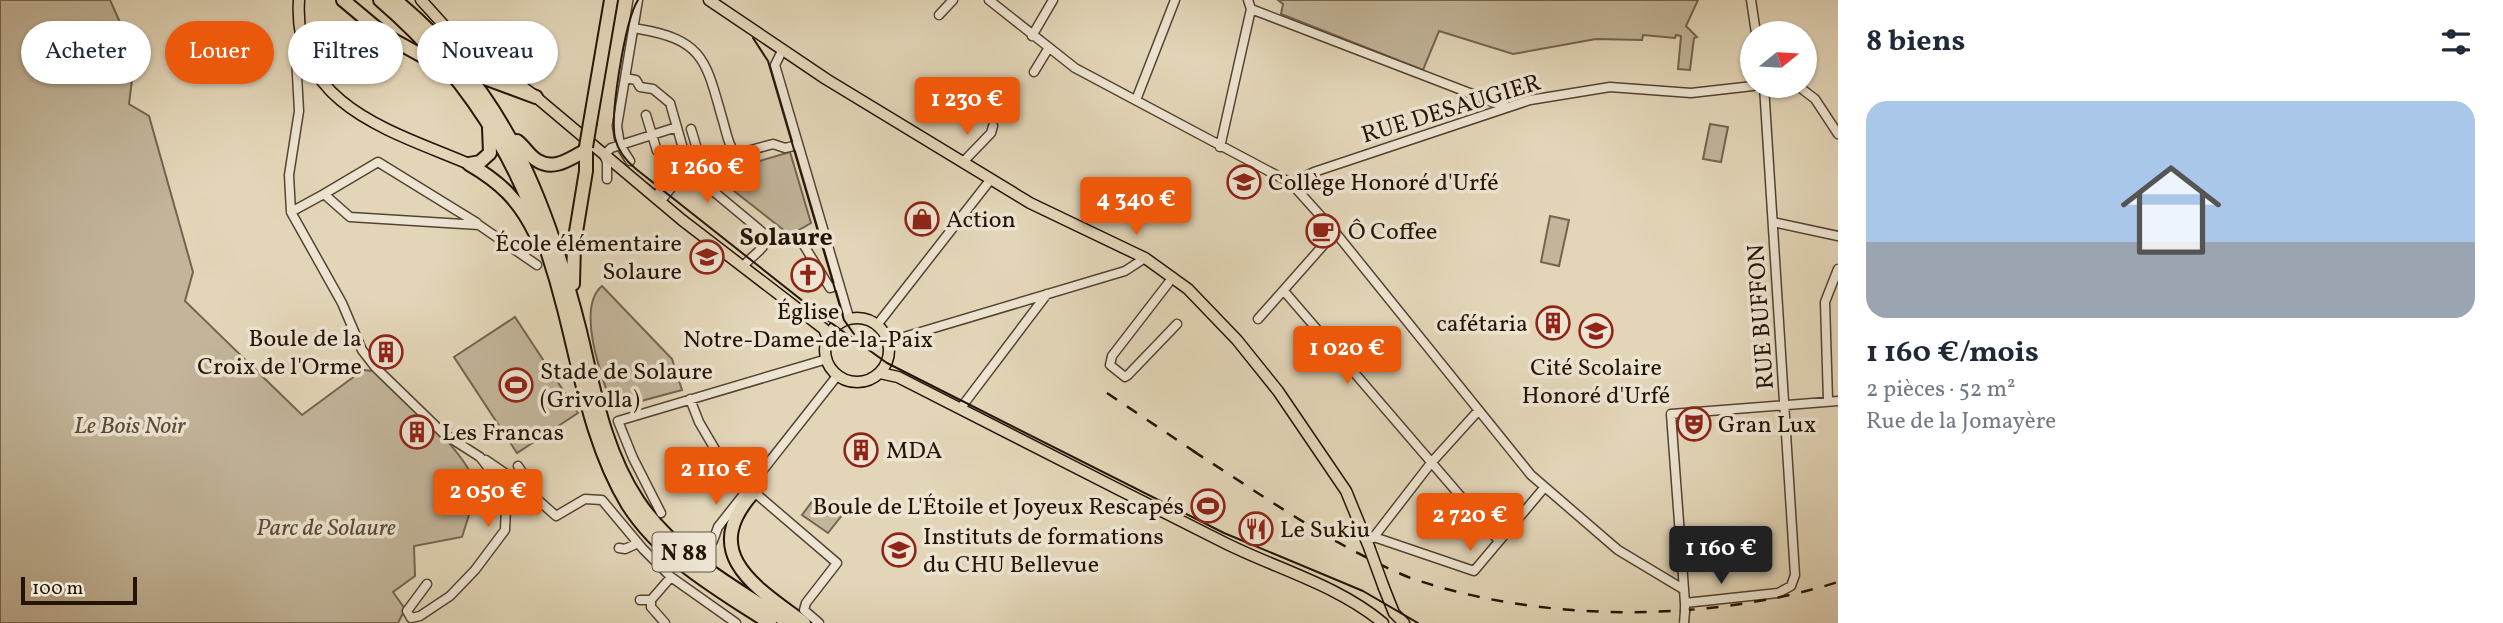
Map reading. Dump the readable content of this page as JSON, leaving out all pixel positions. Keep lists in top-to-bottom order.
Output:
{
  "streets": {
    "highway": ["N 88"],
    "street": ["RUE DESAUGIER", "RUE BUFFON"]
  },
  "districts": ["Solaure"],
  "parks": ["Le Bois Noir", "Parc de Solaure"],
  "places": {
    "school or university": [
      "Collège Honoré d'Urfé",
      "École élémentaire Solaure",
      "Cité Scolaire Honoré d'Urfé",
      "Instituts de formations du CHU Bellevue"
    ],
    "shop": ["Action"],
    "cafe": ["Ô Coffee"],
    "church": ["Église Notre-Dame-de-la-Paix"],
    "building": [
      "cafétaria",
      "Boule de la Croix de l'Orme",
      "Les Francas",
      "MDA"
    ],
    "sports": ["Stade de Solaure (Grivolla)", "Boule de L'Étoile et Joyeux Rescapés"],
    "theatre": ["Gran Lux"],
    "restaurant": ["Le Sukiu"]
  },
  "scale_bar": "100 m",
  "north": "right",
  "page": {
    "heading": "8 biens",
    "chip": [
      "Acheter",
      "Louer",
      "Filtres",
      "Nouveau"
    ],
    "price": [
      "1 230 €",
      "1 260 €",
      "4 340 €",
      "1 020 €",
      "2 110 €",
      "2 050 €",
      "2 720 €",
      "1 160 €"
    ],
    "list": [
      {
        "name": "1 160 €/mois",
        "note": "2 pièces · 52 m² · Rue de la Jomayère"
      }
    ],
    "scale": "100 m"
  }
}
